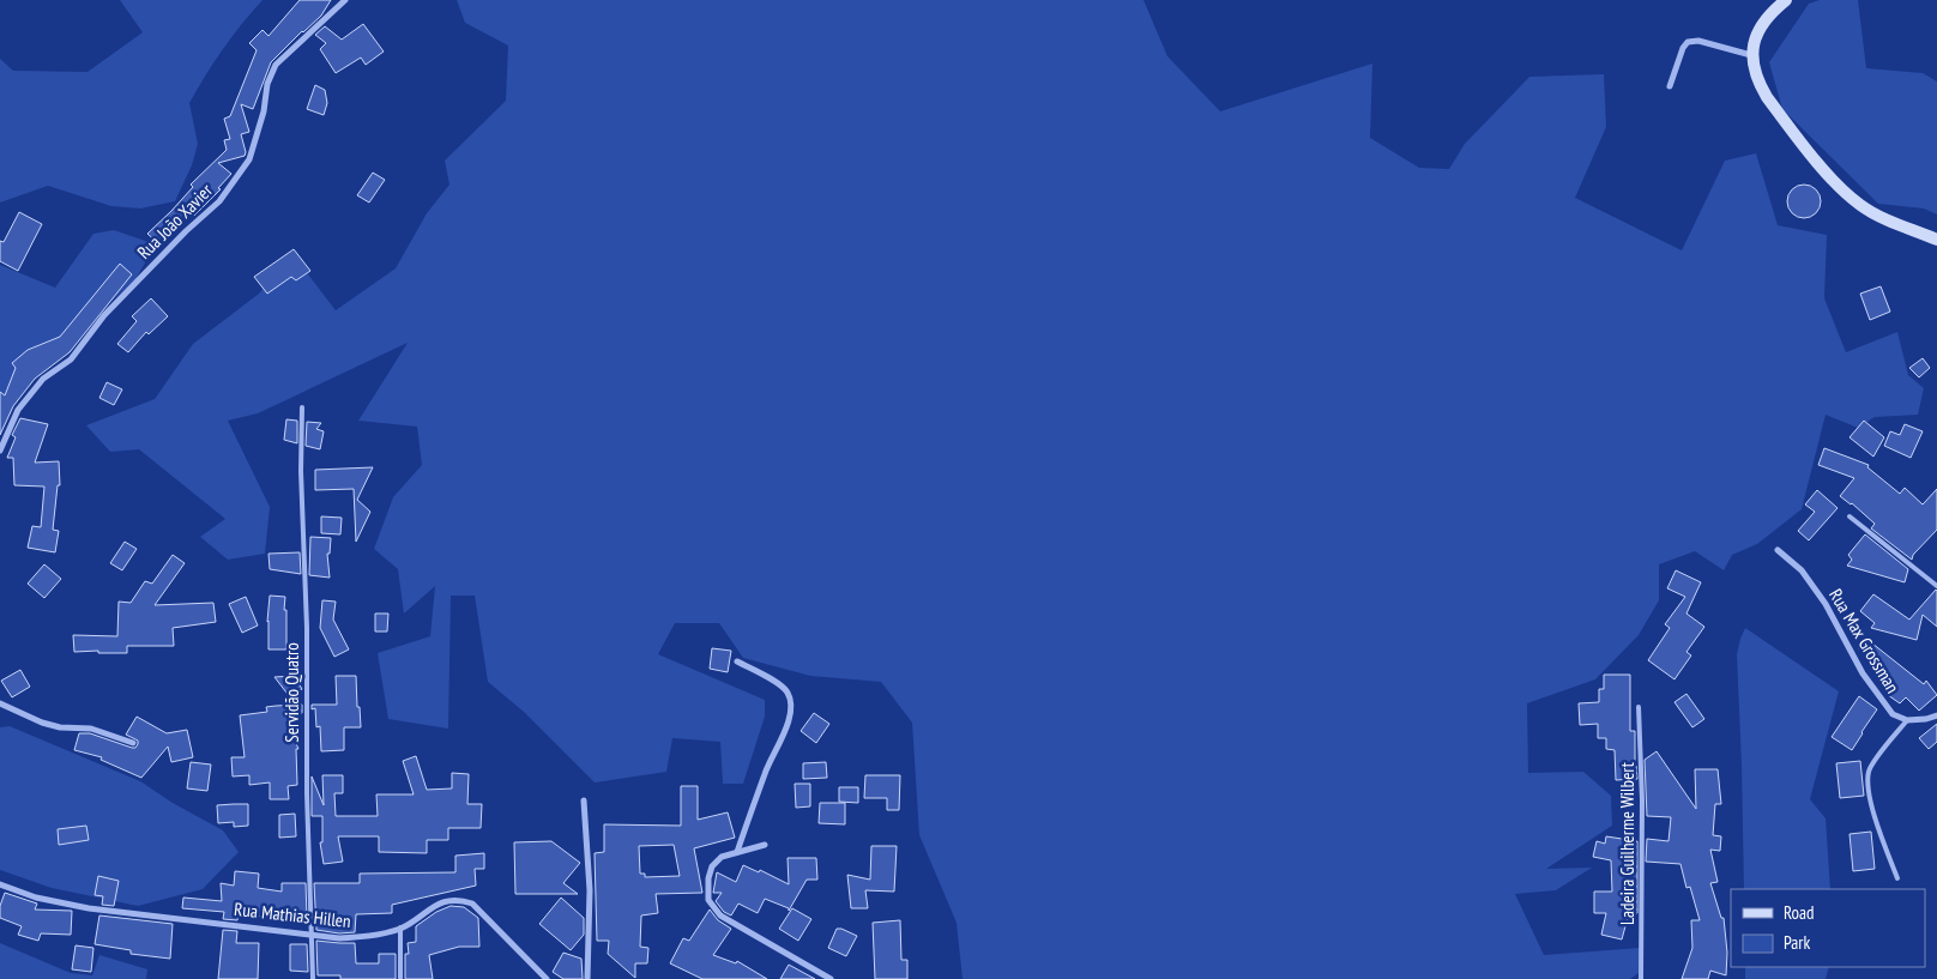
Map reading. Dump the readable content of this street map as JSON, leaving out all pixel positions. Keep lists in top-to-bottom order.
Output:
{
  "streets": {
    "street": ["Rua João Xavier", "Rua Max Grossman", "Rua Mathias Hillen"],
    "lane": ["Servidão Quatro", "Ladeira Guilherme Wilbert"]
  },
  "crossings": [
    ["Servidão Quatro", "Rua Mathias Hillen"]
  ],
  "legend": ["Road", "Park"]
}
